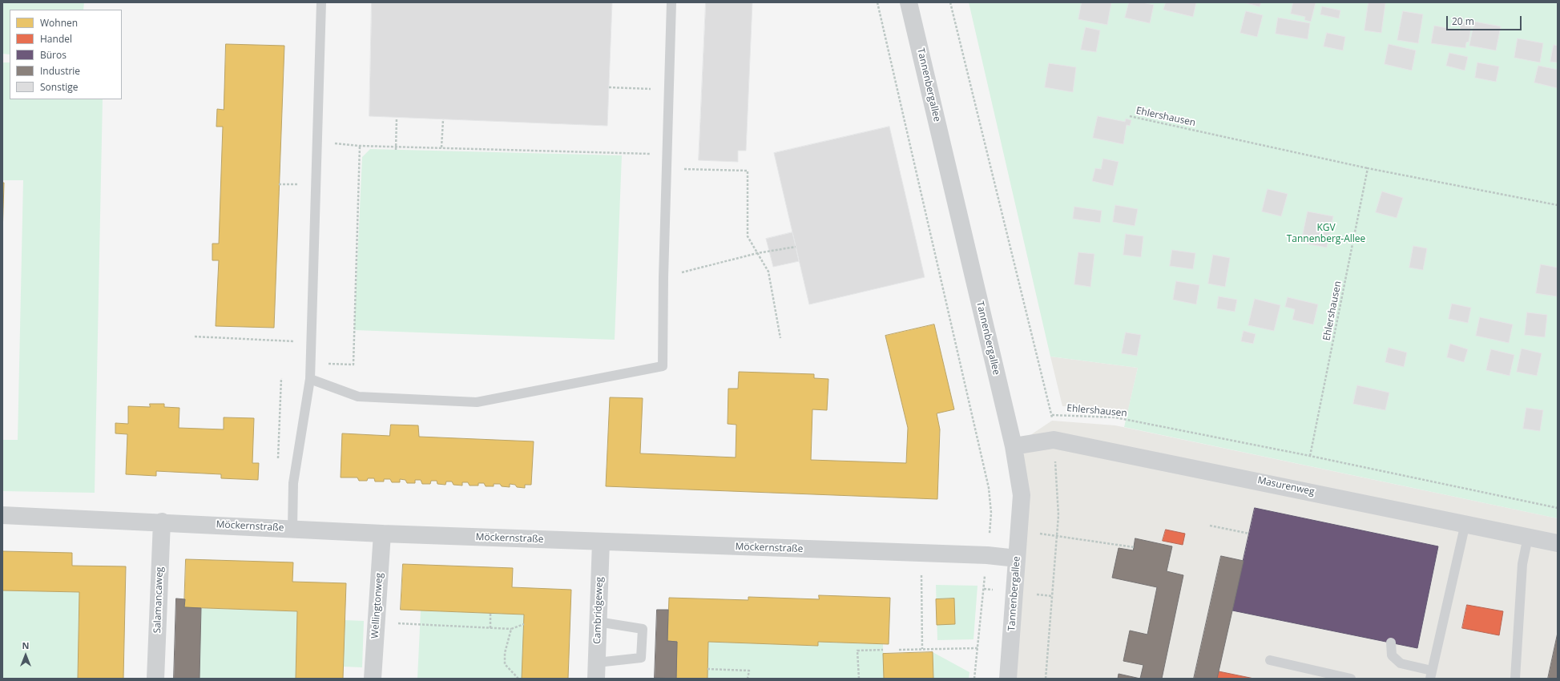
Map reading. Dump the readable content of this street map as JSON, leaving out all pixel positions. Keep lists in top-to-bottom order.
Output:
{
  "streets": {
    "street": [
      "Tannenbergallee",
      "Masurenweg",
      "Möckernstraße",
      "Salamancaweg",
      "Wellingtonweg",
      "Cambridgeweg"
    ],
    "path": ["Ehlershausen"]
  },
  "crossings": [
    ["Tannenbergallee", "Masurenweg"],
    ["Tannenbergallee", "Möckernstraße"],
    ["Möckernstraße", "Salamancaweg"],
    ["Möckernstraße", "Wellingtonweg"],
    ["Möckernstraße", "Cambridgeweg"]
  ],
  "parks": ["KGV Tannenberg-Allee"],
  "legend": [
    "Wohnen",
    "Handel",
    "Büros",
    "Industrie",
    "Sonstige"
  ],
  "scale_bar": "20 m",
  "north": "top"
}
